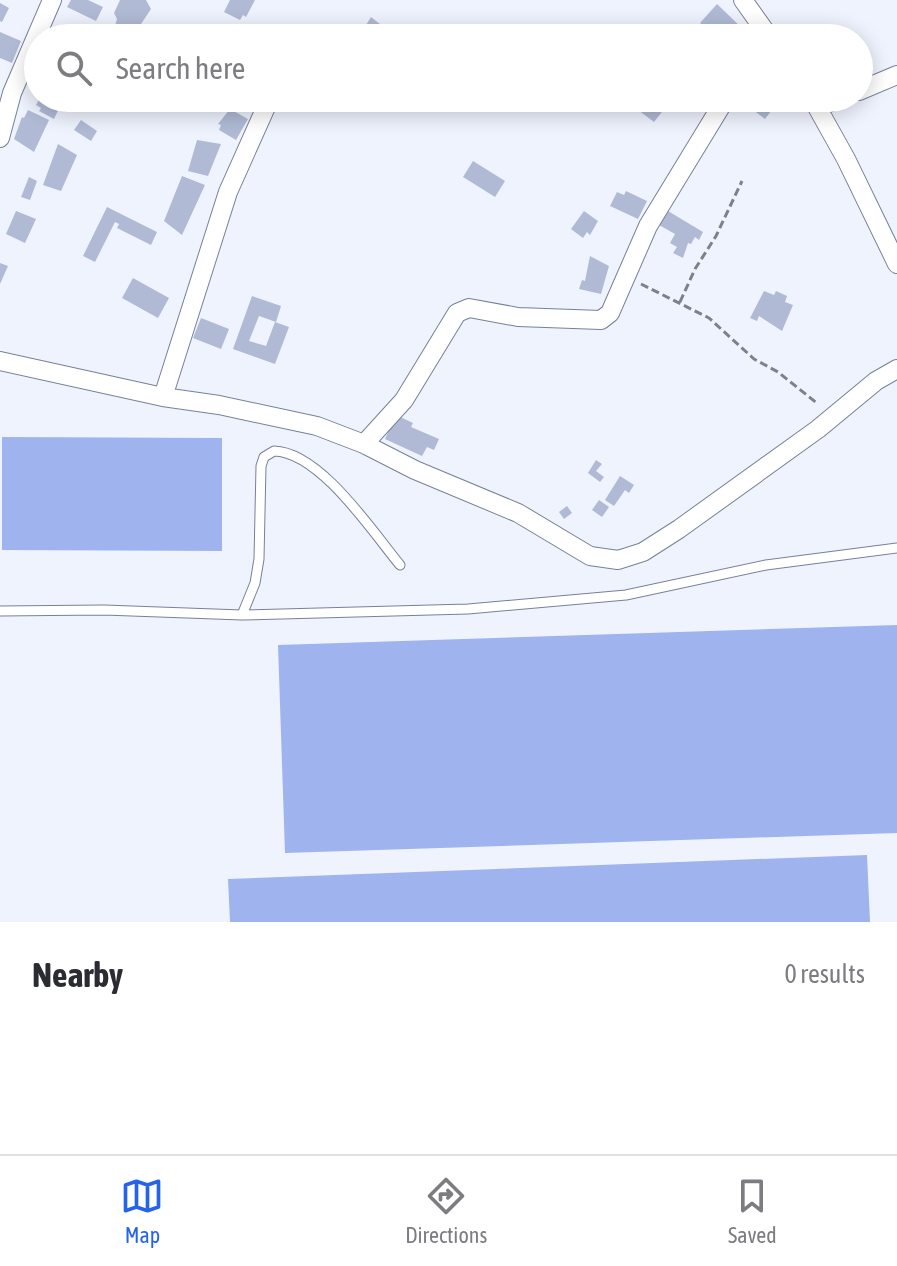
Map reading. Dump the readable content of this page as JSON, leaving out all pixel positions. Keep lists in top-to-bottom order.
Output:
{
  "page": {
    "search": "Search here",
    "heading": ["Nearby", "0 results"],
    "nav": ["Map", "Directions", "Saved"]
  }
}
